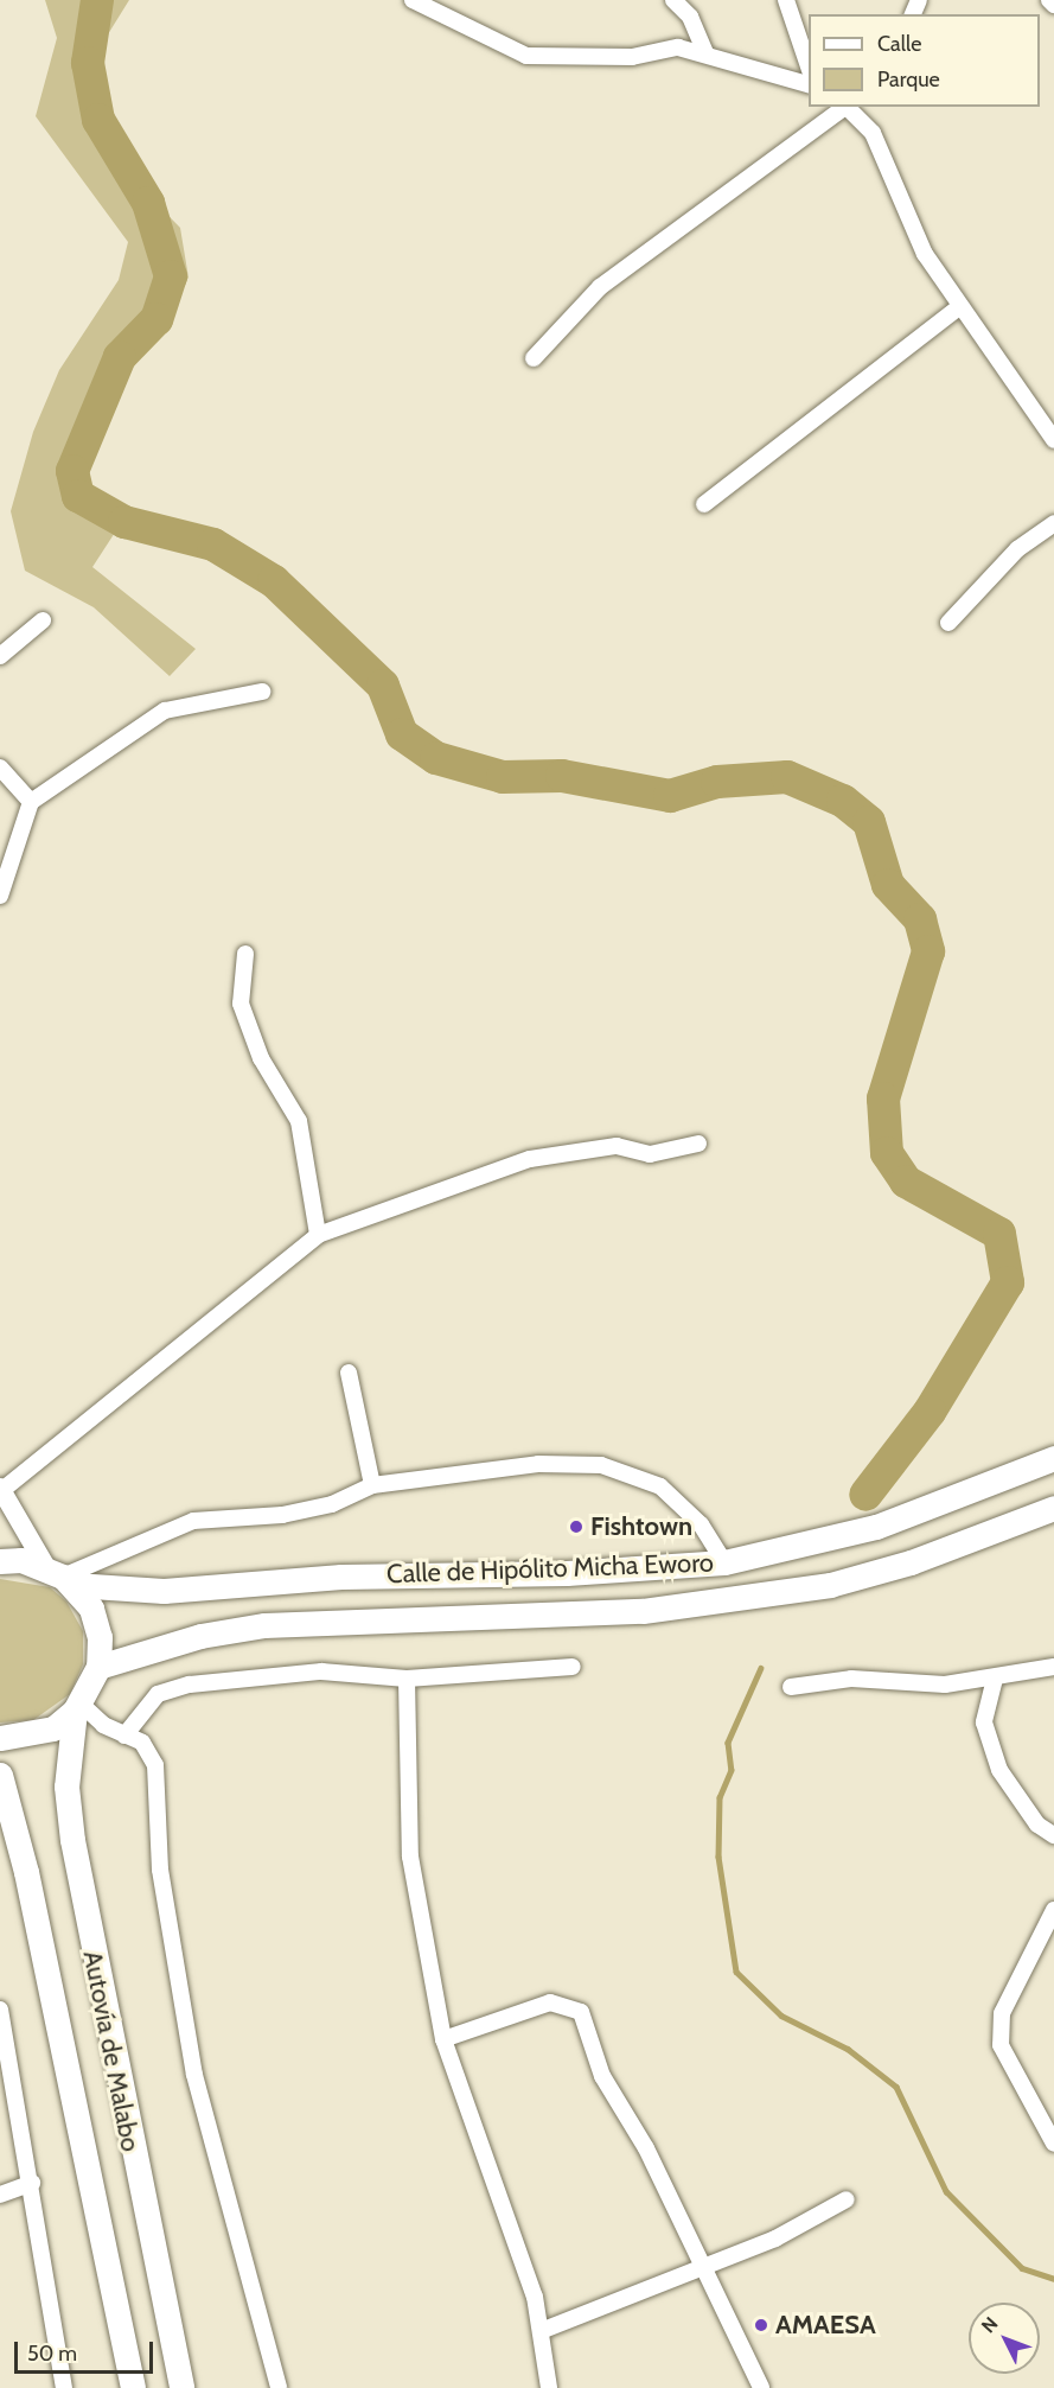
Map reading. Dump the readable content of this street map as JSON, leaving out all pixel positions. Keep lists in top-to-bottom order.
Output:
{
  "streets": {
    "main road": ["Calle de Hipólito Micha Eworo", "Autovía de Malabo"]
  },
  "places": ["Fishtown", "AMAESA"],
  "legend": ["Calle", "Parque"],
  "scale_bar": "50 m",
  "north": "top left"
}
